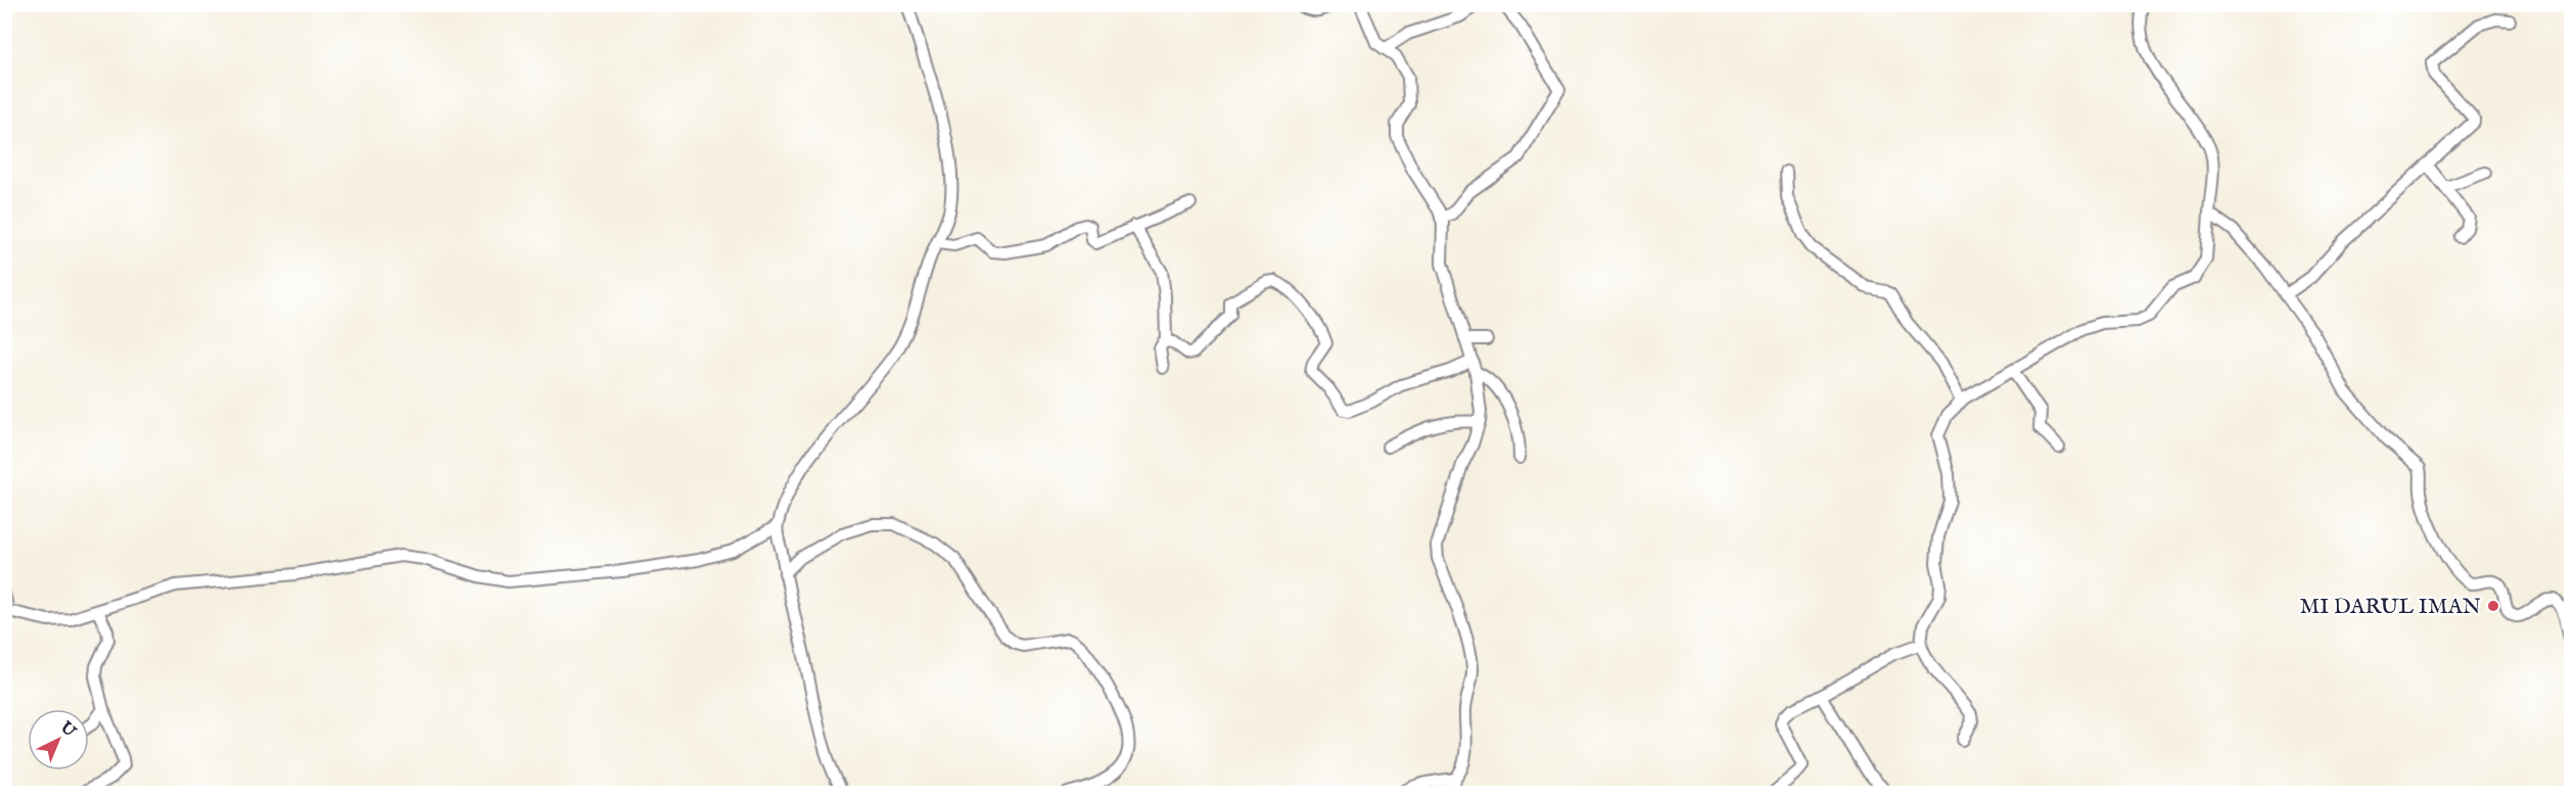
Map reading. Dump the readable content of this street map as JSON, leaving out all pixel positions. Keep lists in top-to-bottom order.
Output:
{
  "places": ["MI DARUL IMAN"],
  "north": "top right"
}
